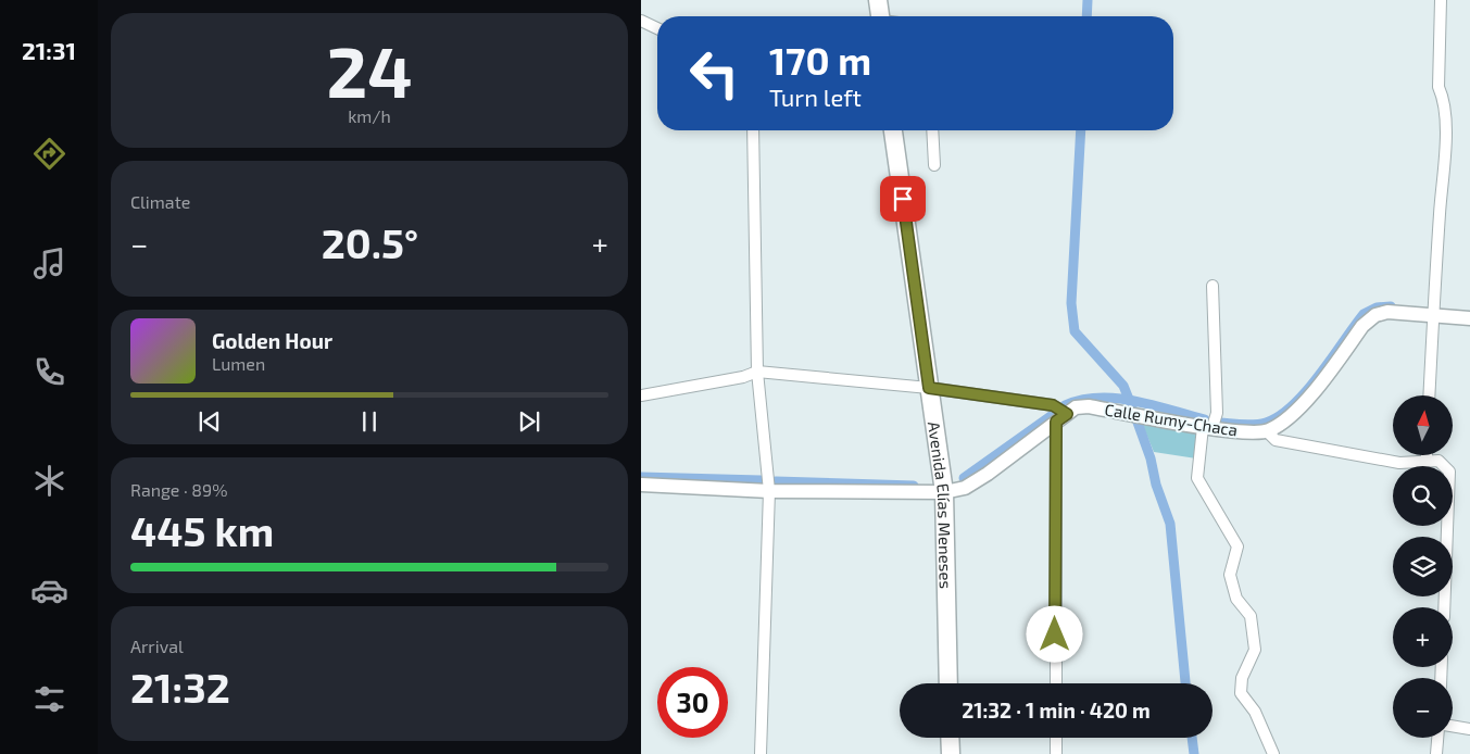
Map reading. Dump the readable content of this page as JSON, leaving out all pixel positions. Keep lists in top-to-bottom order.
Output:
{
  "streets": {
    "main road": ["Avenida Elías Meneses"],
    "street": ["Calle Rumy-Chaca"]
  },
  "crossings": [
    ["Calle Rumy-Chaca", "Avenida Elías Meneses"]
  ],
  "north": "top",
  "page": {
    "tabs": "21:31",
    "tile": [
      ["24", "km/h"],
      "Climate",
      ["Range · 89%", "445 km"],
      ["Arrival", "21:32"]
    ],
    "turn": ["170 m", "Turn left"],
    "heat": ["−", "20.5°", "+"],
    "song": ["Golden Hour", "Lumen"],
    "map_buttons": ["+", "−"],
    "limit": "30",
    "trip": "21:32 · 1 min · 420 m"
  }
}
